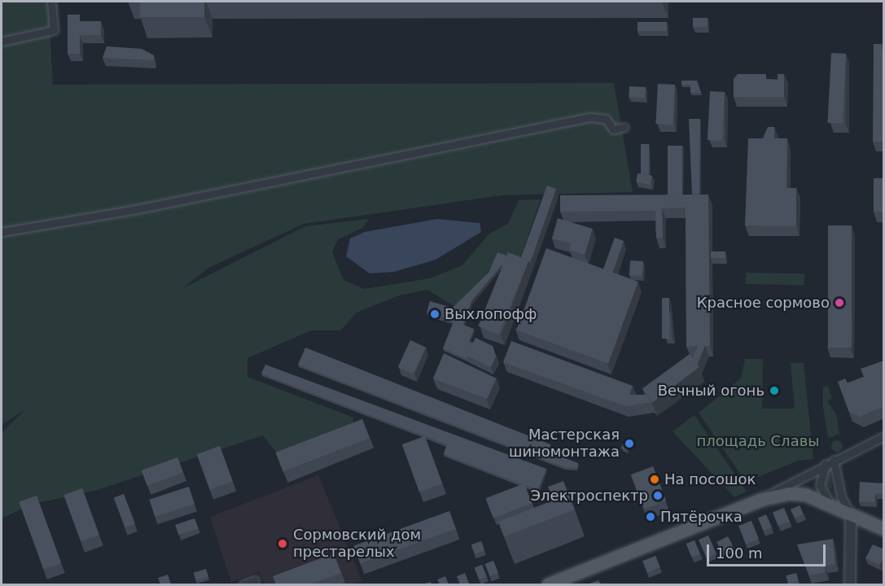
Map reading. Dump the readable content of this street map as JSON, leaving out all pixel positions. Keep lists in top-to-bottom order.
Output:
{
  "parks": ["площадь Славы"],
  "places": [
    "Красное сормово",
    "Выхлопофф",
    "Вечный огонь",
    "Мастерская шиномонтажа",
    "На посошок",
    "Электроспектр",
    "Пятёрочка",
    "Сормовский дом престарелых"
  ],
  "scale_bar": "100 m"
}
